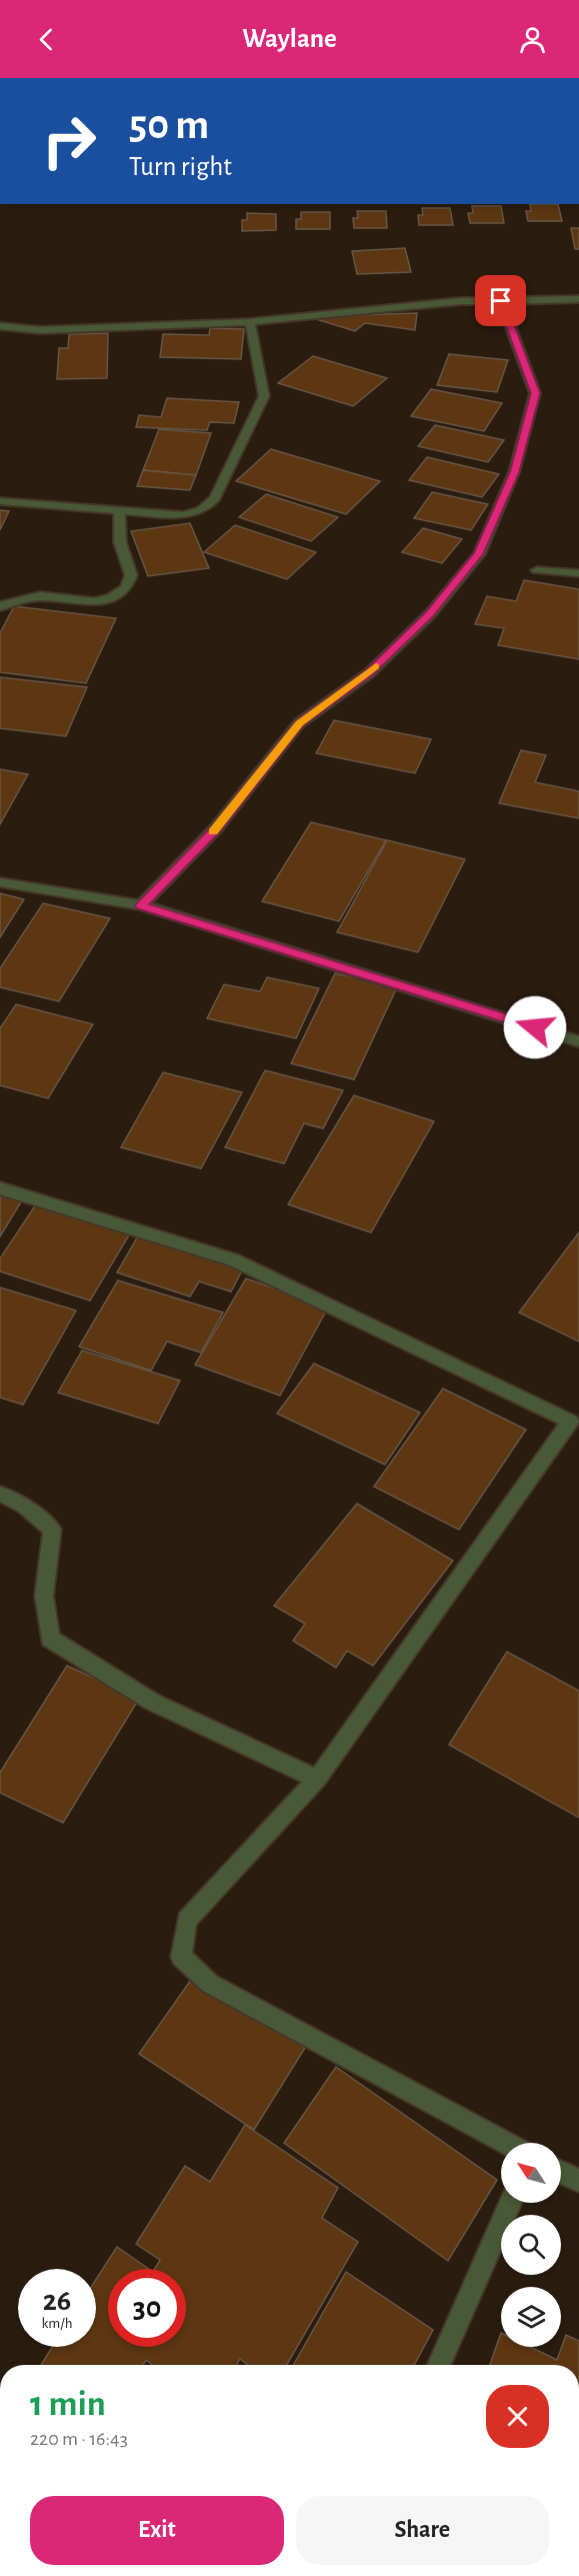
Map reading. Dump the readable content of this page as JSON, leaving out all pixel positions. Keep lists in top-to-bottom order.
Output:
{
  "north": "top left",
  "page": {
    "header": "Waylane",
    "turn": ["50 m", "Turn right"],
    "speed": "26 km/h",
    "limit": "30",
    "heading": ["1 min", "220 m · 16:43"],
    "buttons": ["Exit", "Share"]
  }
}
